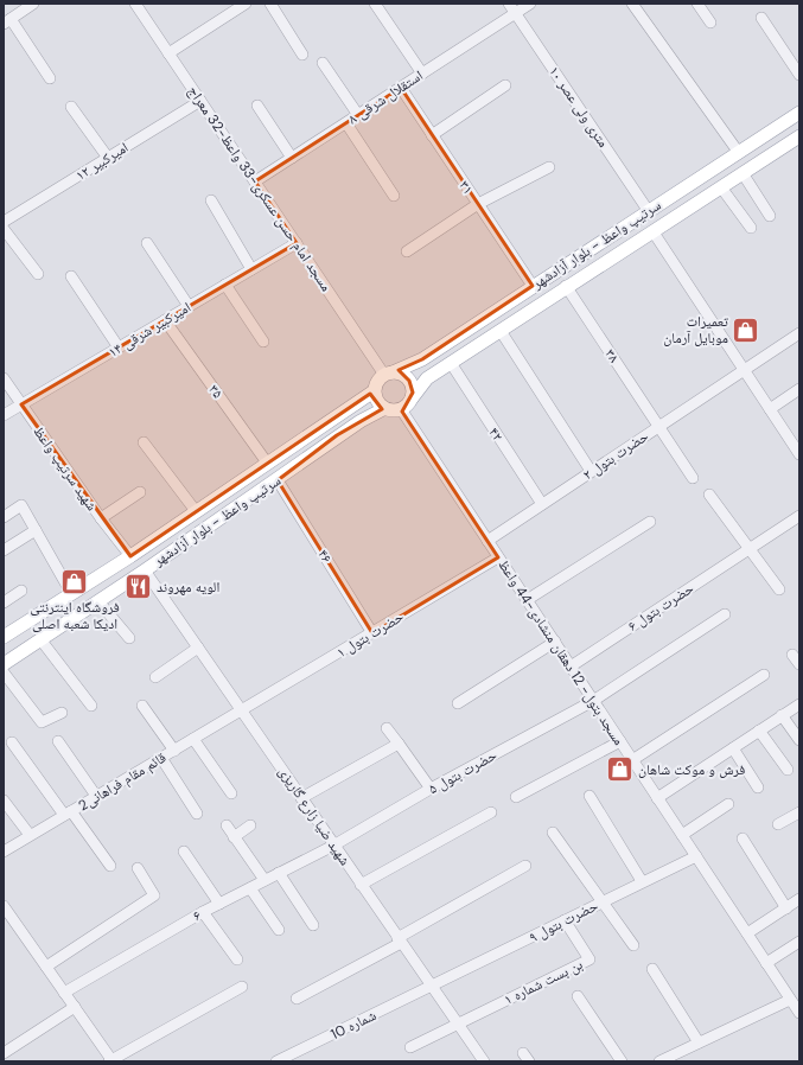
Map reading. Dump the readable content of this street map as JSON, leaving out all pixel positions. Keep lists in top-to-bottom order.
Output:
{
  "streets": {
    "main road": ["سرتیپ واعظ - بلوار آزادشهر"],
    "street": [
      "استقلال شرقی ۸",
      "۱۰ متری ولی عصر",
      "امیرکبیر ۱۲",
      "۳۱",
      "مسجد امام حسن عسکری-33 واعظ-32 معراج",
      "۱۴ امیرکبیر شرقی",
      "۳۸",
      "۳۵",
      "۴۲",
      "حضرت بتول ۲",
      "شهید سرتیپ واعظ",
      "۴۶",
      "حضرت بتول ۶",
      "حضرت بتول ۱",
      "مسجد بتول- 12 دهقان منشادی-44 واعظ",
      "حضرت بتول ۵",
      "2قائم مقام فراهانی",
      "شهید ضیا زارع گاریزی",
      "۶",
      "حضرت بتول ۹",
      "بن بست شماره ۱",
      "شماره 10"
    ]
  },
  "crossings": [
    ["استقلال شرقی ۸", "۱۰ متری ولی عصر"],
    ["استقلال شرقی ۸", "۳۱"],
    ["استقلال شرقی ۸", "مسجد امام حسن عسکری-33 واعظ-32 معراج"],
    ["۱۰ متری ولی عصر", "سرتیپ واعظ - بلوار آزادشهر"],
    ["امیرکبیر ۱۲", "مسجد امام حسن عسکری-33 واعظ-32 معراج"],
    ["۳۱", "سرتیپ واعظ - بلوار آزادشهر"],
    ["مسجد امام حسن عسکری-33 واعظ-32 معراج", "سرتیپ واعظ - بلوار آزادشهر"],
    ["مسجد امام حسن عسکری-33 واعظ-32 معراج", "۱۴ امیرکبیر شرقی"],
    ["مسجد امام حسن عسکری-33 واعظ-32 معراج", "مسجد بتول- 12 دهقان منشادی-44 واعظ"],
    ["سرتیپ واعظ - بلوار آزادشهر", "۳۸"],
    ["سرتیپ واعظ - بلوار آزادشهر", "۳۵"],
    ["سرتیپ واعظ - بلوار آزادشهر", "۴۲"],
    ["سرتیپ واعظ - بلوار آزادشهر", "شهید سرتیپ واعظ"],
    ["سرتیپ واعظ - بلوار آزادشهر", "۴۶"],
    ["سرتیپ واعظ - بلوار آزادشهر", "مسجد بتول- 12 دهقان منشادی-44 واعظ"],
    ["سرتیپ واعظ - بلوار آزادشهر", "شهید ضیا زارع گاریزی"],
    ["۱۴ امیرکبیر شرقی", "۳۵"],
    ["۱۴ امیرکبیر شرقی", "شهید سرتیپ واعظ"],
    ["۳۸", "حضرت بتول ۲"],
    ["۴۲", "حضرت بتول ۲"],
    ["حضرت بتول ۲", "مسجد بتول- 12 دهقان منشادی-44 واعظ"],
    ["۴۶", "حضرت بتول ۱"],
    ["حضرت بتول ۶", "مسجد بتول- 12 دهقان منشادی-44 واعظ"],
    ["حضرت بتول ۱", "مسجد بتول- 12 دهقان منشادی-44 واعظ"],
    ["حضرت بتول ۱", "2قائم مقام فراهانی"],
    ["حضرت بتول ۱", "شهید ضیا زارع گاریزی"],
    ["مسجد بتول- 12 دهقان منشادی-44 واعظ", "حضرت بتول ۵"],
    ["مسجد بتول- 12 دهقان منشادی-44 واعظ", "حضرت بتول ۹"],
    ["حضرت بتول ۵", "شهید ضیا زارع گاریزی"],
    ["حضرت بتول ۵", "۶"],
    ["2قائم مقام فراهانی", "شهید ضیا زارع گاریزی"],
    ["شهید ضیا زارع گاریزی", "۶"],
    ["شهید ضیا زارع گاریزی", "حضرت بتول ۹"],
    ["شهید ضیا زارع گاریزی", "بن بست شماره ۱"],
    ["شهید ضیا زارع گاریزی", "شماره 10"],
    ["حضرت بتول ۹", "بن بست شماره ۱"],
    ["حضرت بتول ۹", "شماره 10"]
  ],
  "places": {
    "shop": ["تعمیرات موبایل آرمان", "فروشگاه اینترنتی ادیکا شعبه اصلی", "فرش و موکت شاهان"],
    "restaurant": ["الویه مهروند"]
  }
}
